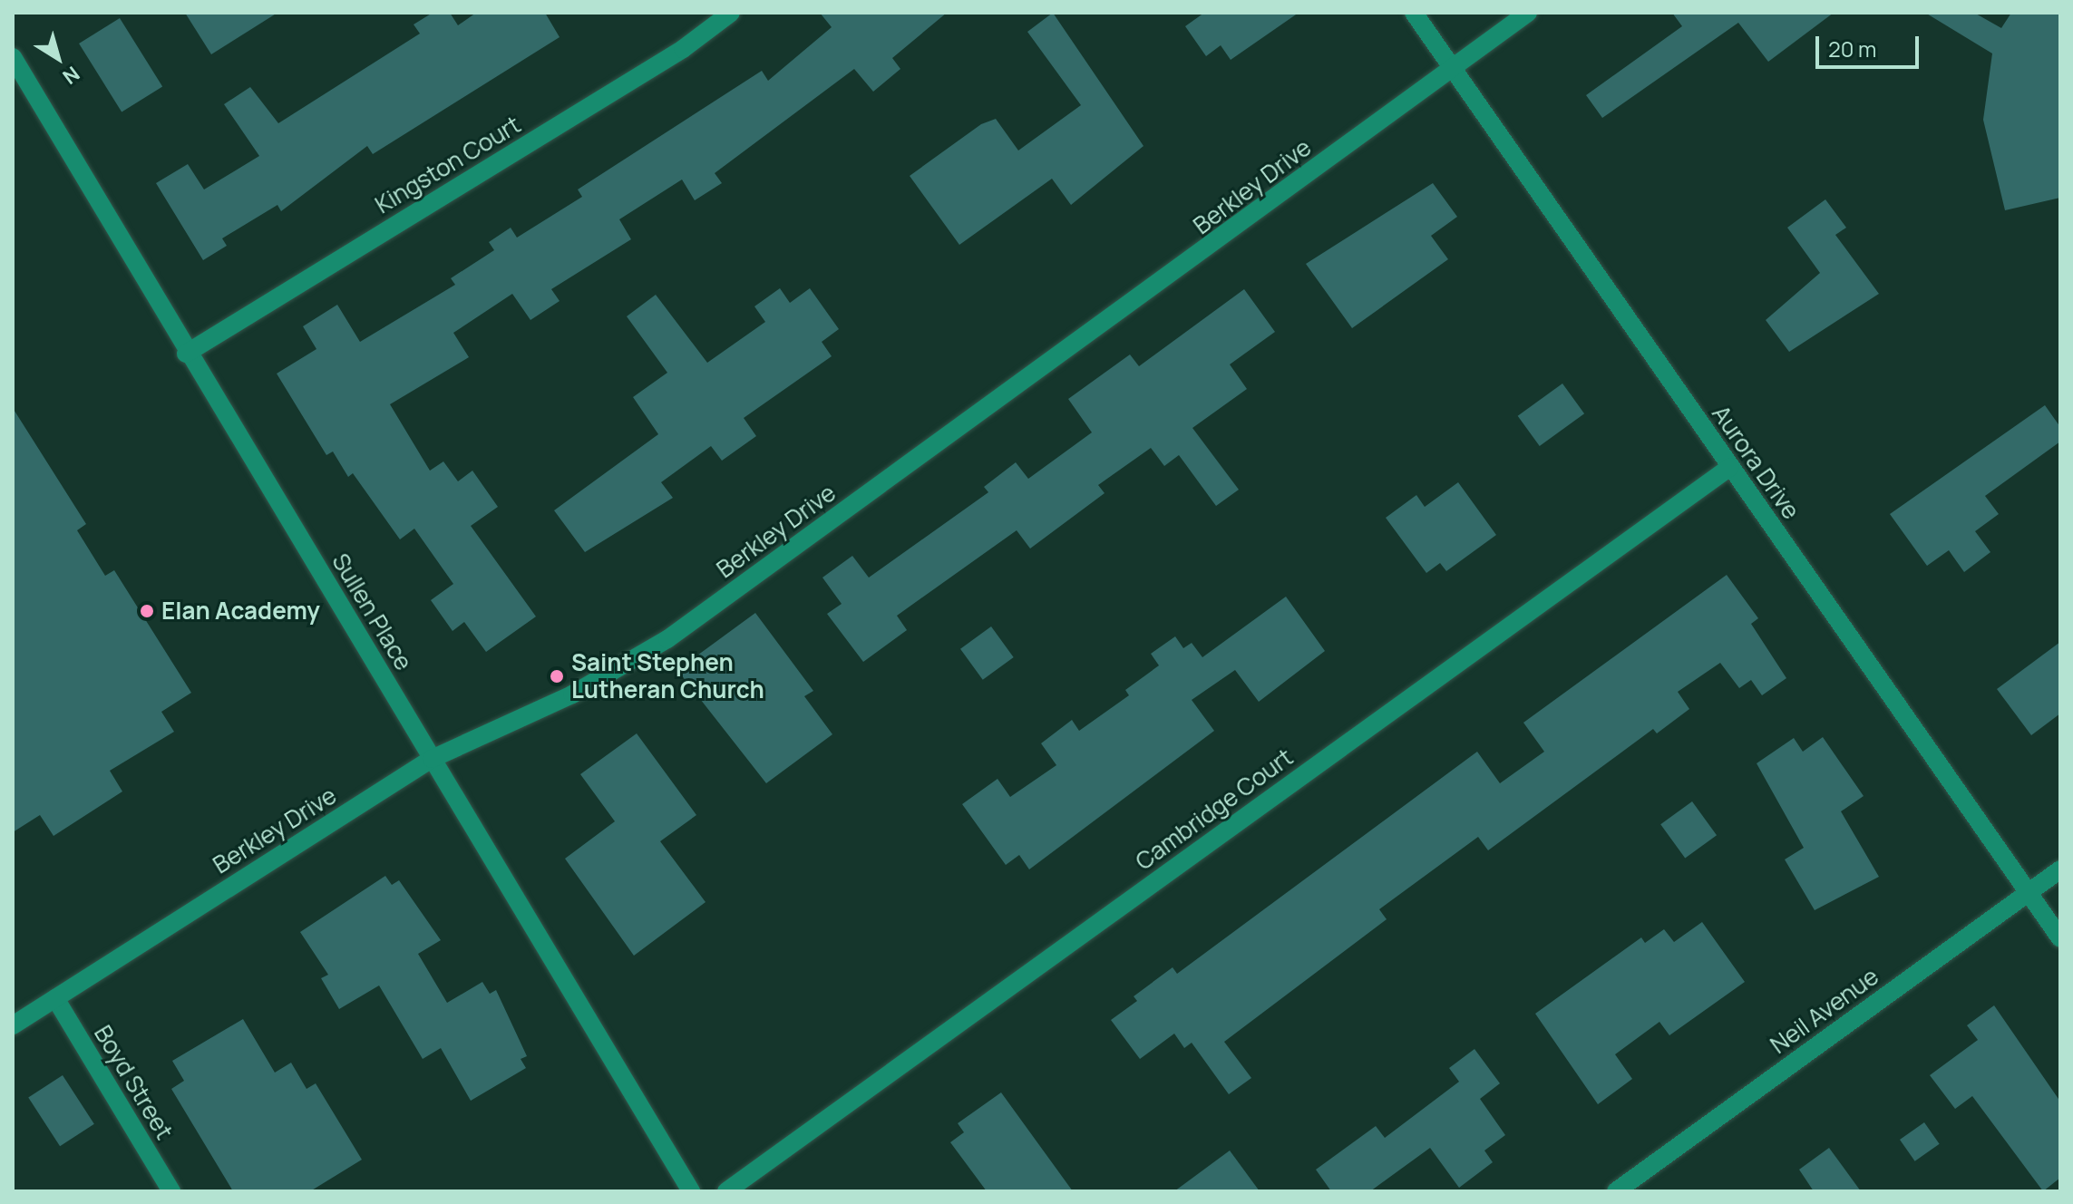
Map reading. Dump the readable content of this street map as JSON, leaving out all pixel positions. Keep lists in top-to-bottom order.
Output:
{
  "streets": {
    "street": [
      "Kingston Court",
      "Berkley Drive",
      "Aurora Drive",
      "Sullen Place",
      "Cambridge Court",
      "Neil Avenue",
      "Boyd Street"
    ]
  },
  "crossings": [
    ["Kingston Court", "Sullen Place"],
    ["Berkley Drive", "Aurora Drive"],
    ["Berkley Drive", "Sullen Place"],
    ["Berkley Drive", "Boyd Street"],
    ["Aurora Drive", "Cambridge Court"],
    ["Aurora Drive", "Neil Avenue"]
  ],
  "places": ["Elan Academy", "Saint Stephen Lutheran Church"],
  "scale_bar": "20 m",
  "north": "bottom right"
}
